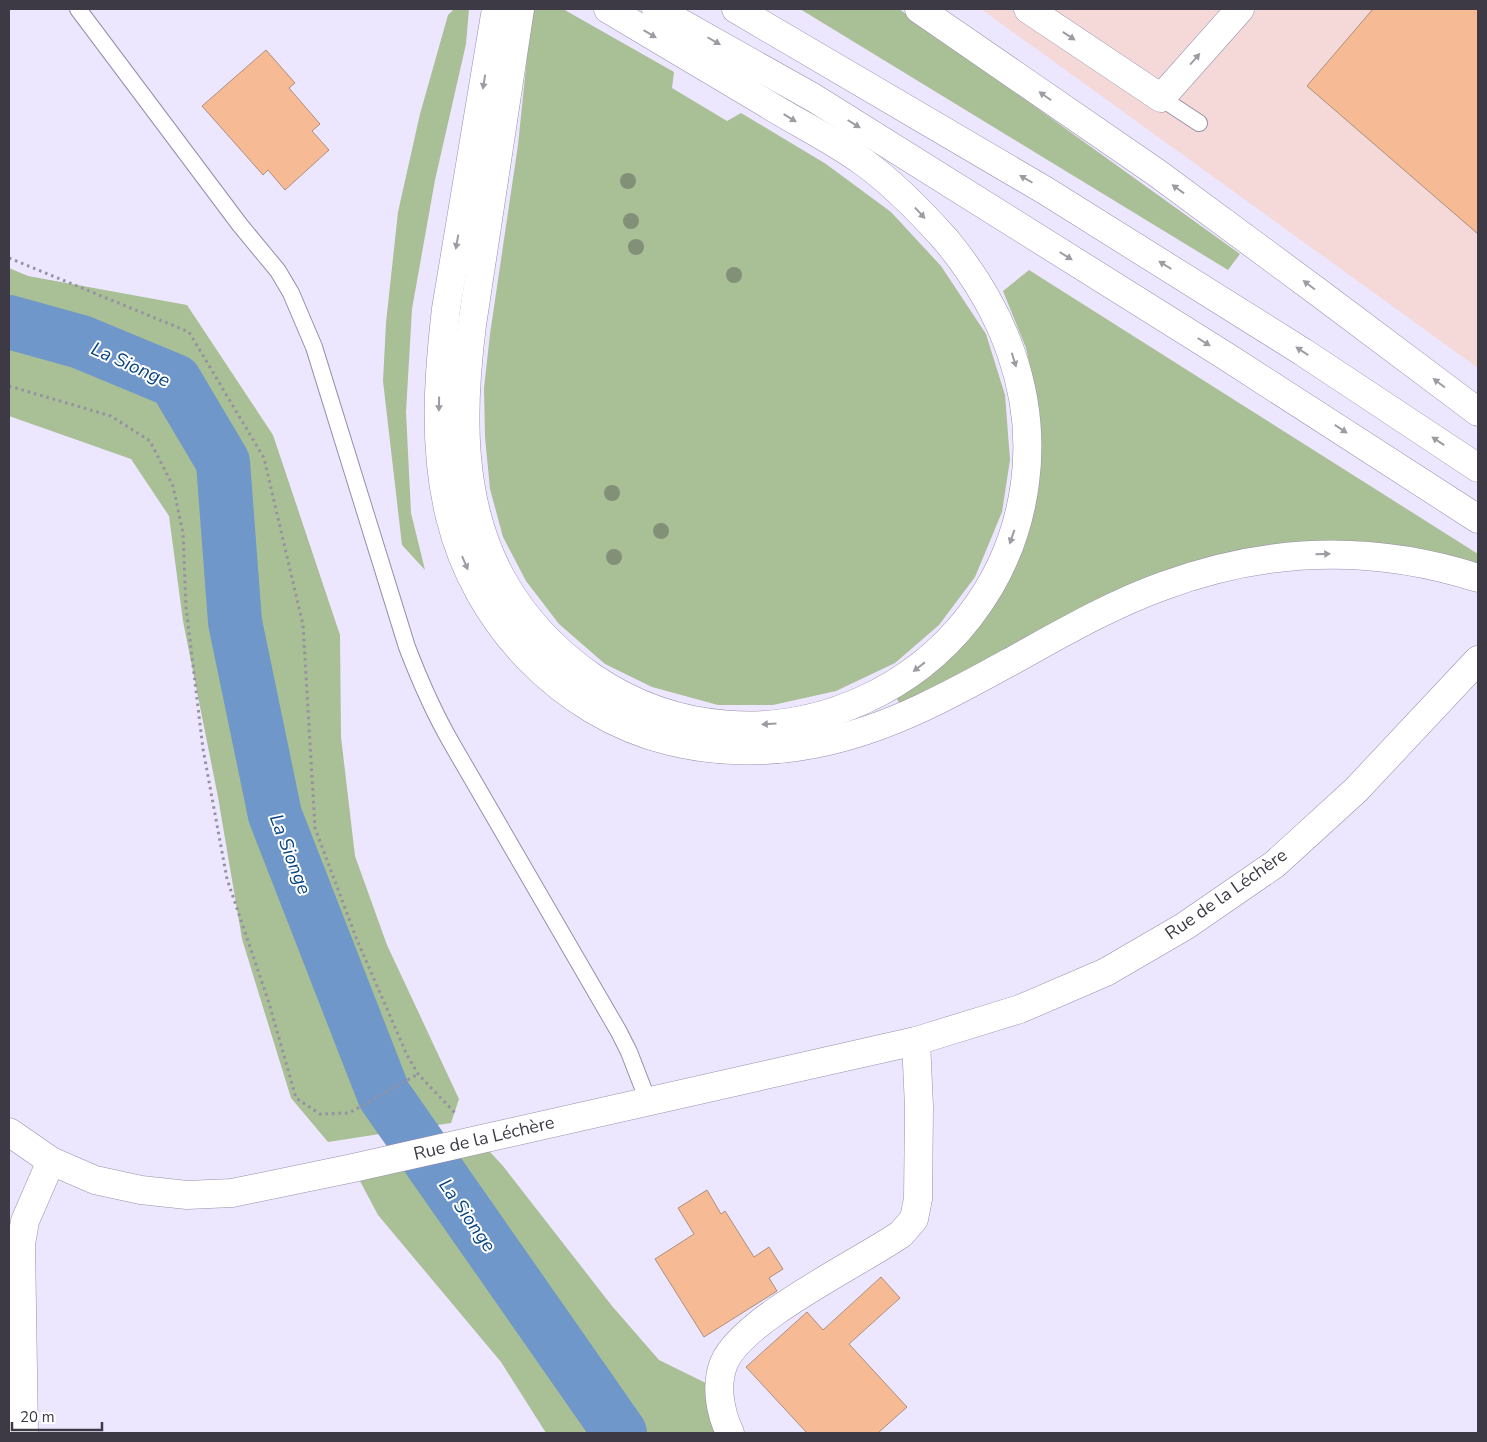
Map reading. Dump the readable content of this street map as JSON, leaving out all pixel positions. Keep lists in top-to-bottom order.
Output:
{
  "streets": {
    "main road": ["Rue de la Léchère"]
  },
  "water": ["La Sionge"],
  "scale_bar": "20 m"
}
